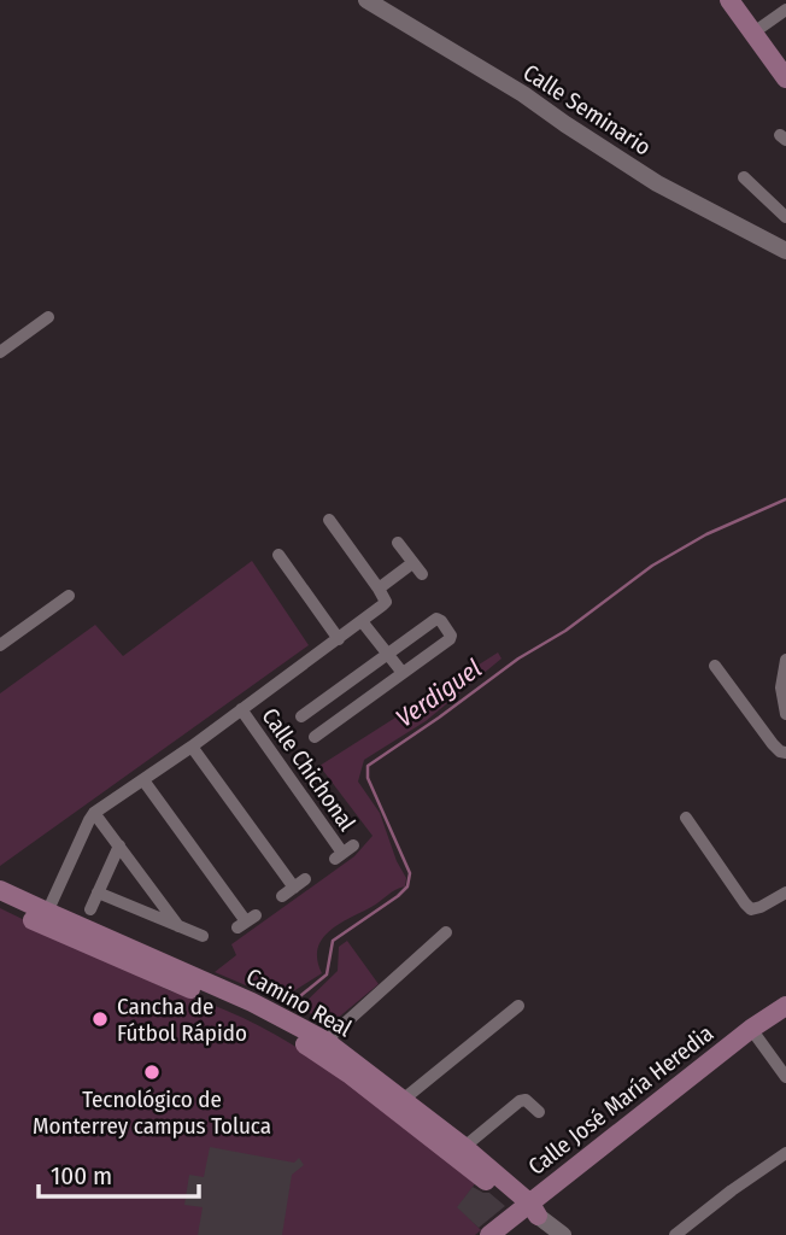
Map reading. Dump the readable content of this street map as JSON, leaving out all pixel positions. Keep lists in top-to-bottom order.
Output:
{
  "streets": {
    "main road": ["Camino Real", "Calle José María Heredia"],
    "street": ["Calle Seminario", "Calle Chichonal"]
  },
  "crossings": [
    ["Camino Real", "Calle José María Heredia"]
  ],
  "water": ["Verdiguel"],
  "places": ["Cancha de Fútbol Rápido", "Tecnológico de Monterrey campus Toluca"],
  "scale_bar": "100 m"
}
